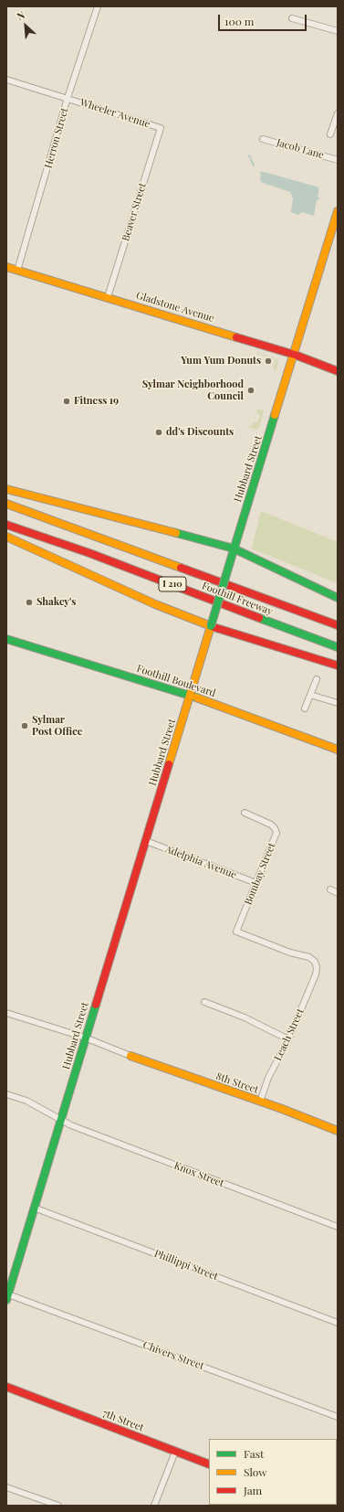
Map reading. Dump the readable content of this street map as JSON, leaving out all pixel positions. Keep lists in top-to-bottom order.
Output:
{
  "streets": {
    "main road": [
      "Gladstone Avenue",
      "Hubbard Street",
      "I 210",
      "Foothill Freeway",
      "Foothill Boulevard",
      "8th Street",
      "7th Street"
    ],
    "street": [
      "Wheeler Avenue",
      "Herron Street",
      "Jacob Lane",
      "Beaver Street",
      "Adelphia Avenue",
      "Bombay Street",
      "Leach Street",
      "Knox Street",
      "Phillippi Street",
      "Chivers Street"
    ]
  },
  "crossings": [
    ["Wheeler Avenue", "Herron Street"],
    ["Wheeler Avenue", "Beaver Street"],
    ["Herron Street", "Gladstone Avenue"],
    ["Beaver Street", "Gladstone Avenue"],
    ["Gladstone Avenue", "Hubbard Street"],
    ["Hubbard Street", "Foothill Boulevard"],
    ["Hubbard Street", "Adelphia Avenue"],
    ["Hubbard Street", "Knox Street"],
    ["Hubbard Street", "Phillippi Street"],
    ["Hubbard Street", "Chivers Street"],
    ["Adelphia Avenue", "Bombay Street"],
    ["Bombay Street", "Leach Street"],
    ["Leach Street", "8th Street"]
  ],
  "places": [
    "Yum Yum Donuts",
    "Sylmar Neighborhood Council",
    "Fitness 19",
    "dd's Discounts",
    "Shakey's",
    "Sylmar Post Office"
  ],
  "legend": ["Fast", "Slow", "Jam"],
  "scale_bar": "100 m",
  "north": "top left"
}
